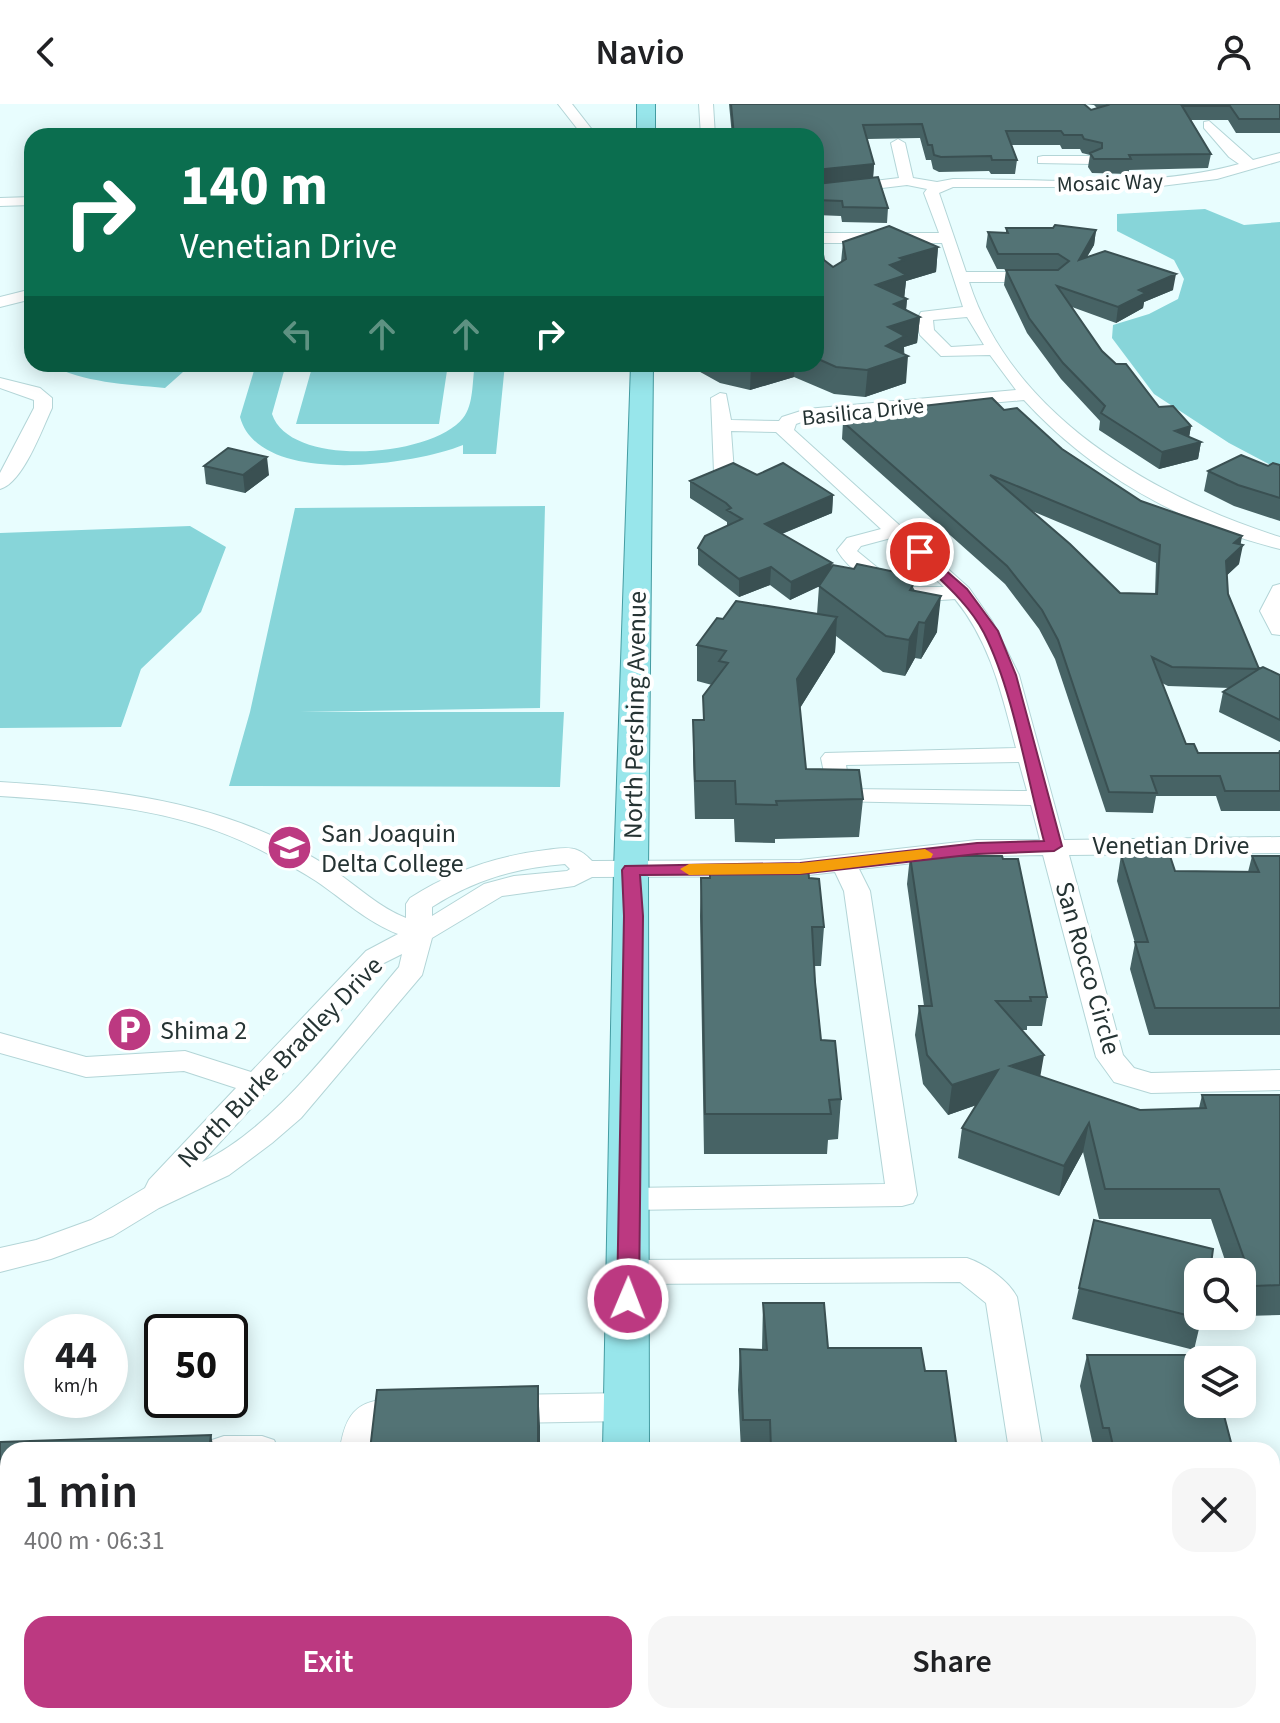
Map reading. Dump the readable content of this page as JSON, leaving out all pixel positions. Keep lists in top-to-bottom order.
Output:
{
  "streets": {
    "main road": ["North Pershing Avenue"],
    "street": [
      "Mosaic Way",
      "Basilica Drive",
      "Venetian Drive",
      "San Rocco Circle",
      "North Burke Bradley Drive"
    ]
  },
  "crossings": [
    ["Basilica Drive", "Venetian Drive"],
    ["Basilica Drive", "San Rocco Circle"],
    ["North Pershing Avenue", "Venetian Drive"],
    ["North Pershing Avenue", "North Burke Bradley Drive"],
    ["Venetian Drive", "San Rocco Circle"],
    ["Venetian Drive", "North Burke Bradley Drive"]
  ],
  "places": {
    "school or university": ["San Joaquin Delta College"],
    "parking": ["Shima 2"]
  },
  "page": {
    "header": "Navio",
    "turn": ["140 m", "Venetian Drive"],
    "speed": "44 km/h",
    "limit": "50",
    "heading": ["1 min", "400 m · 06:31"],
    "buttons": ["Exit", "Share"]
  }
}
